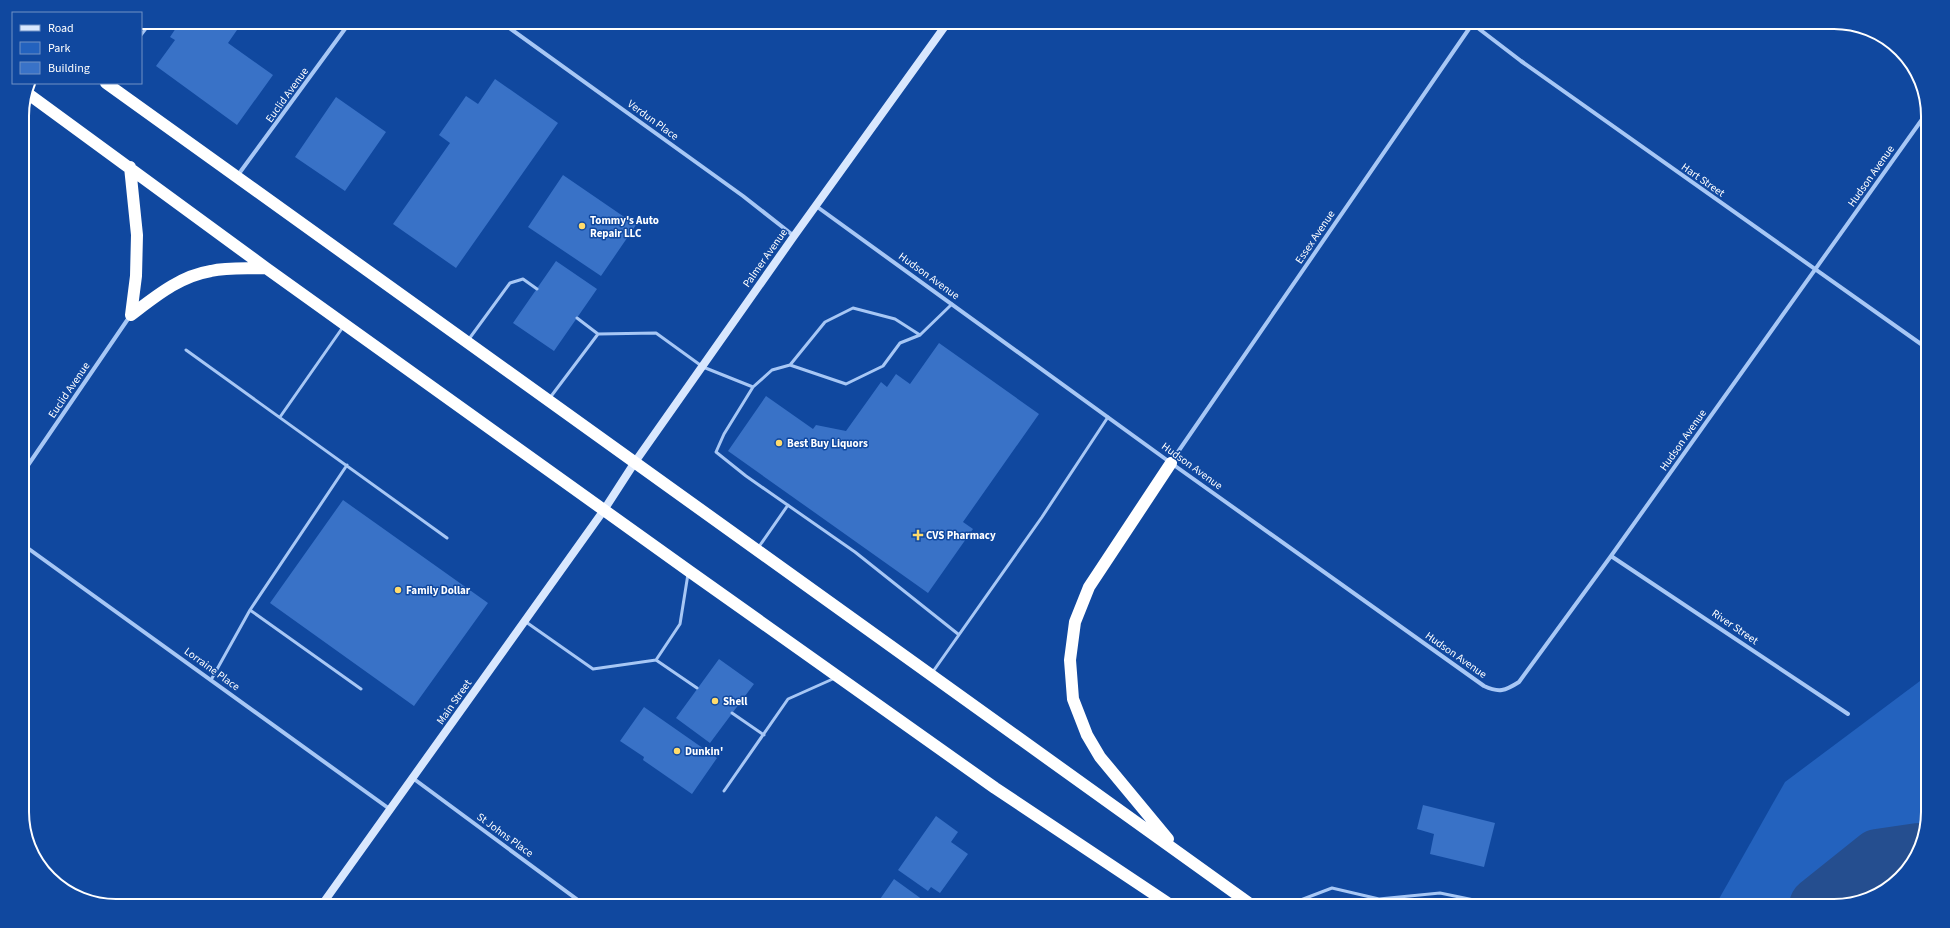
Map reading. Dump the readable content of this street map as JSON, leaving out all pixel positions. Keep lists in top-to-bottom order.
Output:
{
  "streets": {
    "street": [
      "Euclid Avenue",
      "Verdun Place",
      "Hudson Avenue",
      "Hart Street",
      "Essex Avenue",
      "Palmer Avenue",
      "River Street",
      "Lorraine Place",
      "Main Street",
      "St Johns Place"
    ]
  },
  "crossings": [
    ["Verdun Place", "Palmer Avenue"],
    ["Hudson Avenue", "Hart Street"],
    ["Hudson Avenue", "Essex Avenue"],
    ["Hudson Avenue", "Palmer Avenue"],
    ["Hudson Avenue", "River Street"],
    ["Palmer Avenue", "Main Street"],
    ["Lorraine Place", "Main Street"],
    ["Main Street", "St Johns Place"]
  ],
  "places": {
    "other": [
      "Tommy's Auto Repair LLC",
      "Best Buy Liquors",
      "Family Dollar",
      "Shell",
      "Dunkin'"
    ],
    "health": ["CVS Pharmacy"]
  },
  "legend": ["Road", "Park", "Building"]
}
